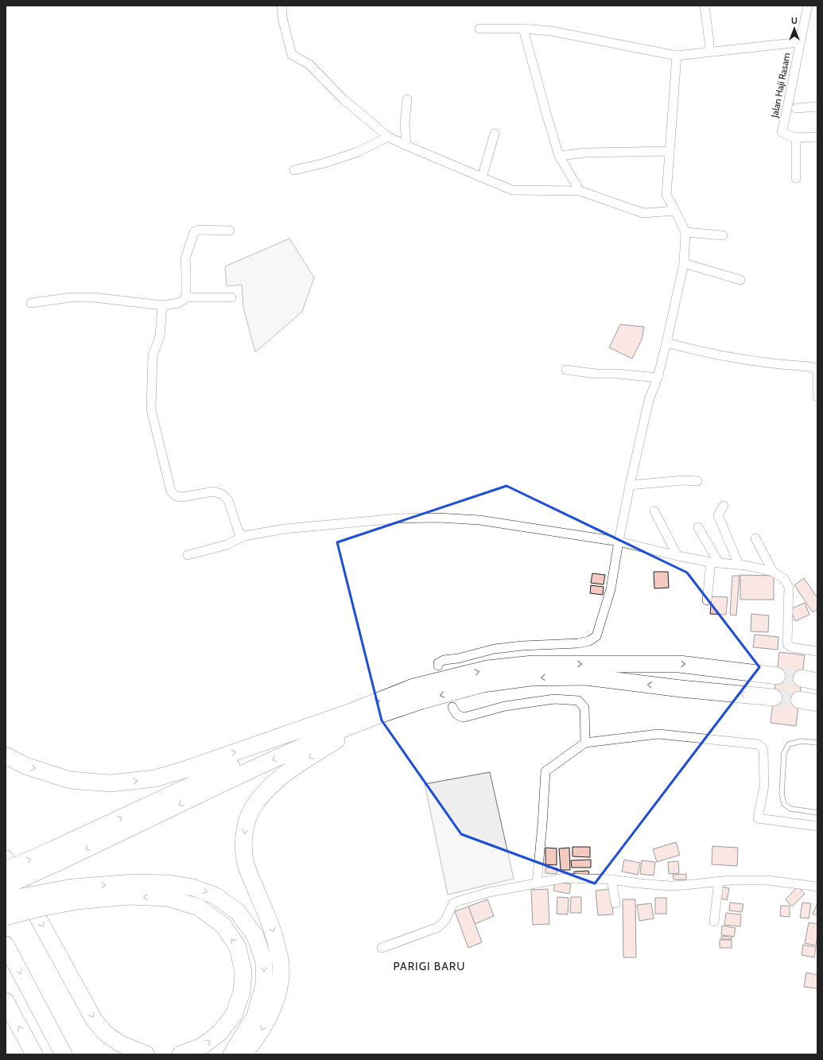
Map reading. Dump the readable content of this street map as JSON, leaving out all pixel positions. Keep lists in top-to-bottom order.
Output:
{
  "streets": {
    "street": ["Jalan Haji Rasam"]
  },
  "districts": ["PARIGI BARU"],
  "north": "top"
}
